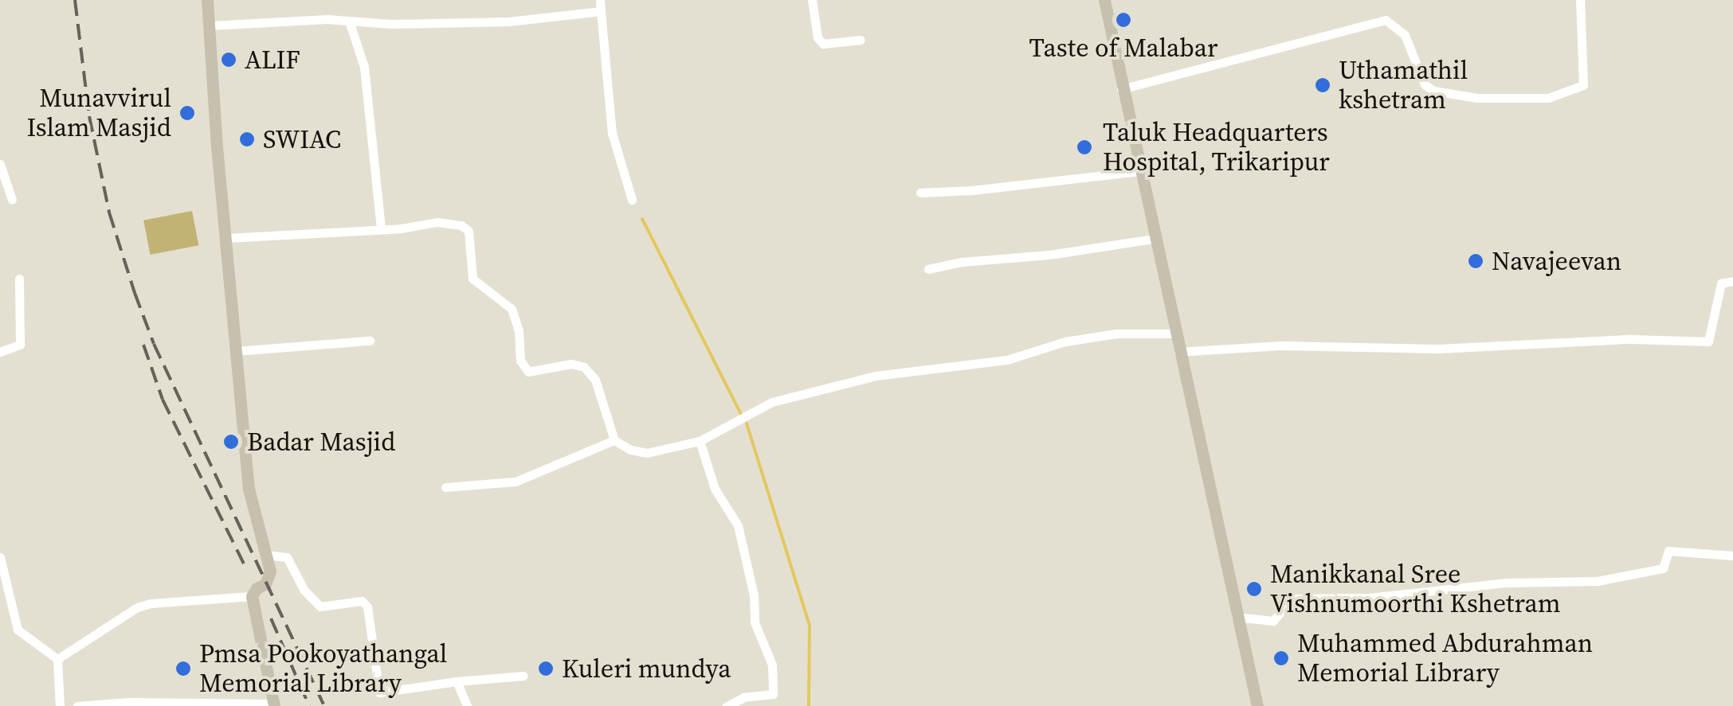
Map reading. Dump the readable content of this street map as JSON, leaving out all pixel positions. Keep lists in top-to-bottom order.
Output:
{
  "places": [
    "Taste of Malabar",
    "ALIF",
    "Uthamathil kshetram",
    "Munavvirul Islam Masjid",
    "SWIAC",
    "Taluk Headquarters Hospital, Trikaripur",
    "Navajeevan",
    "Badar Masjid",
    "Manikkanal Sree Vishnumoorthi Kshetram",
    "Muhammed Abdurahman Memorial Library",
    "Pmsa Pookoyathangal Memorial Library",
    "Kuleri mundya"
  ]
}
